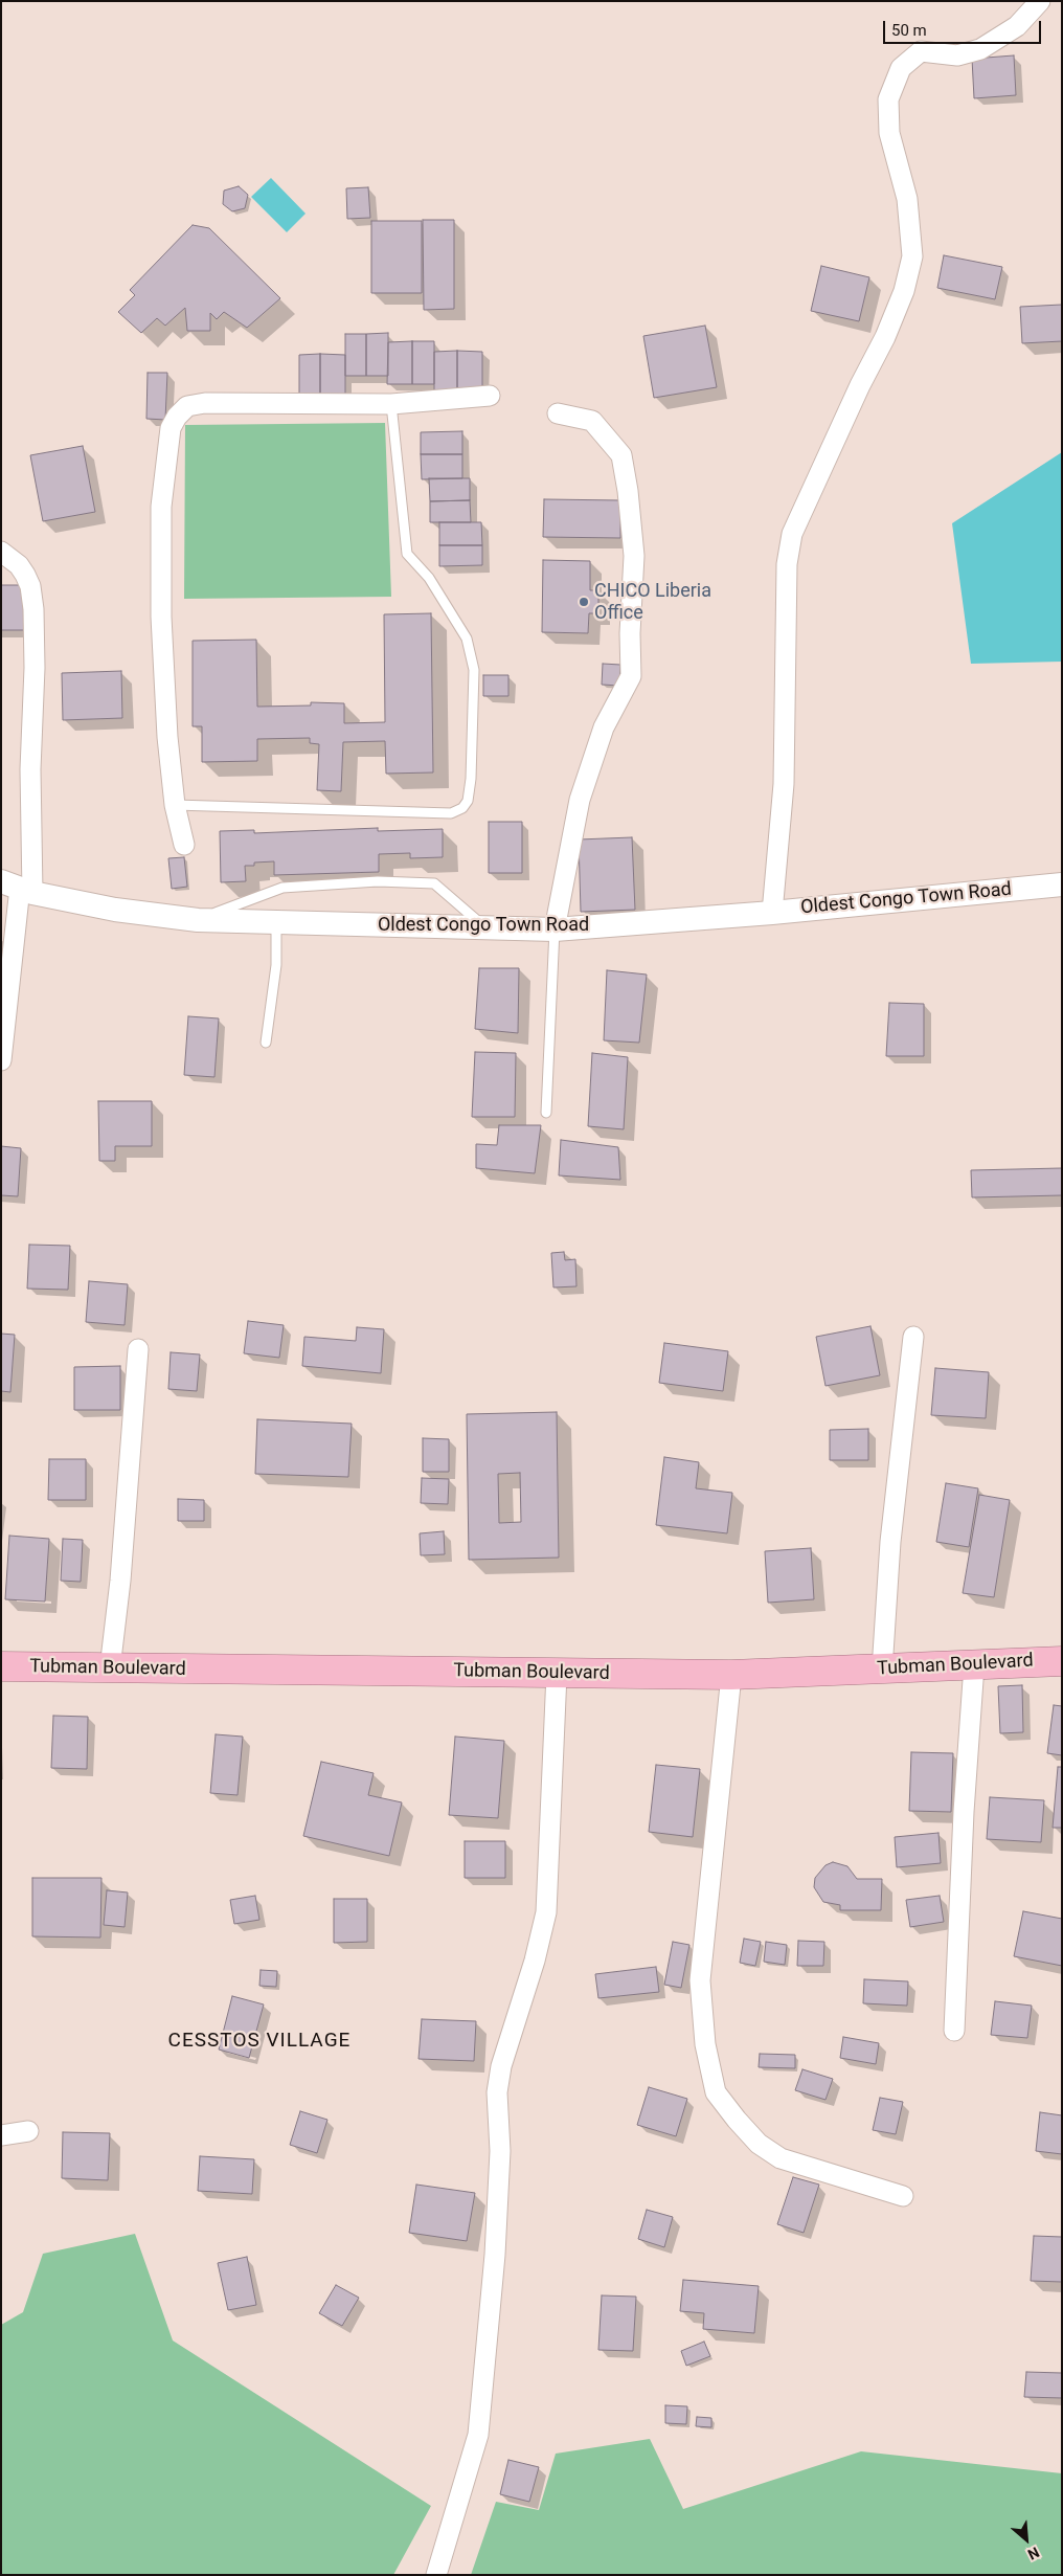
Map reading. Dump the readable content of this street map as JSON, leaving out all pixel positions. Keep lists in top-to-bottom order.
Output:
{
  "streets": {
    "highway": ["Tubman Boulevard"],
    "street": ["Oldest Congo Town Road"]
  },
  "districts": ["CESSTOS VILLAGE"],
  "places": ["CHICO Liberia Office"],
  "scale_bar": "50 m",
  "north": "bottom right"
}
